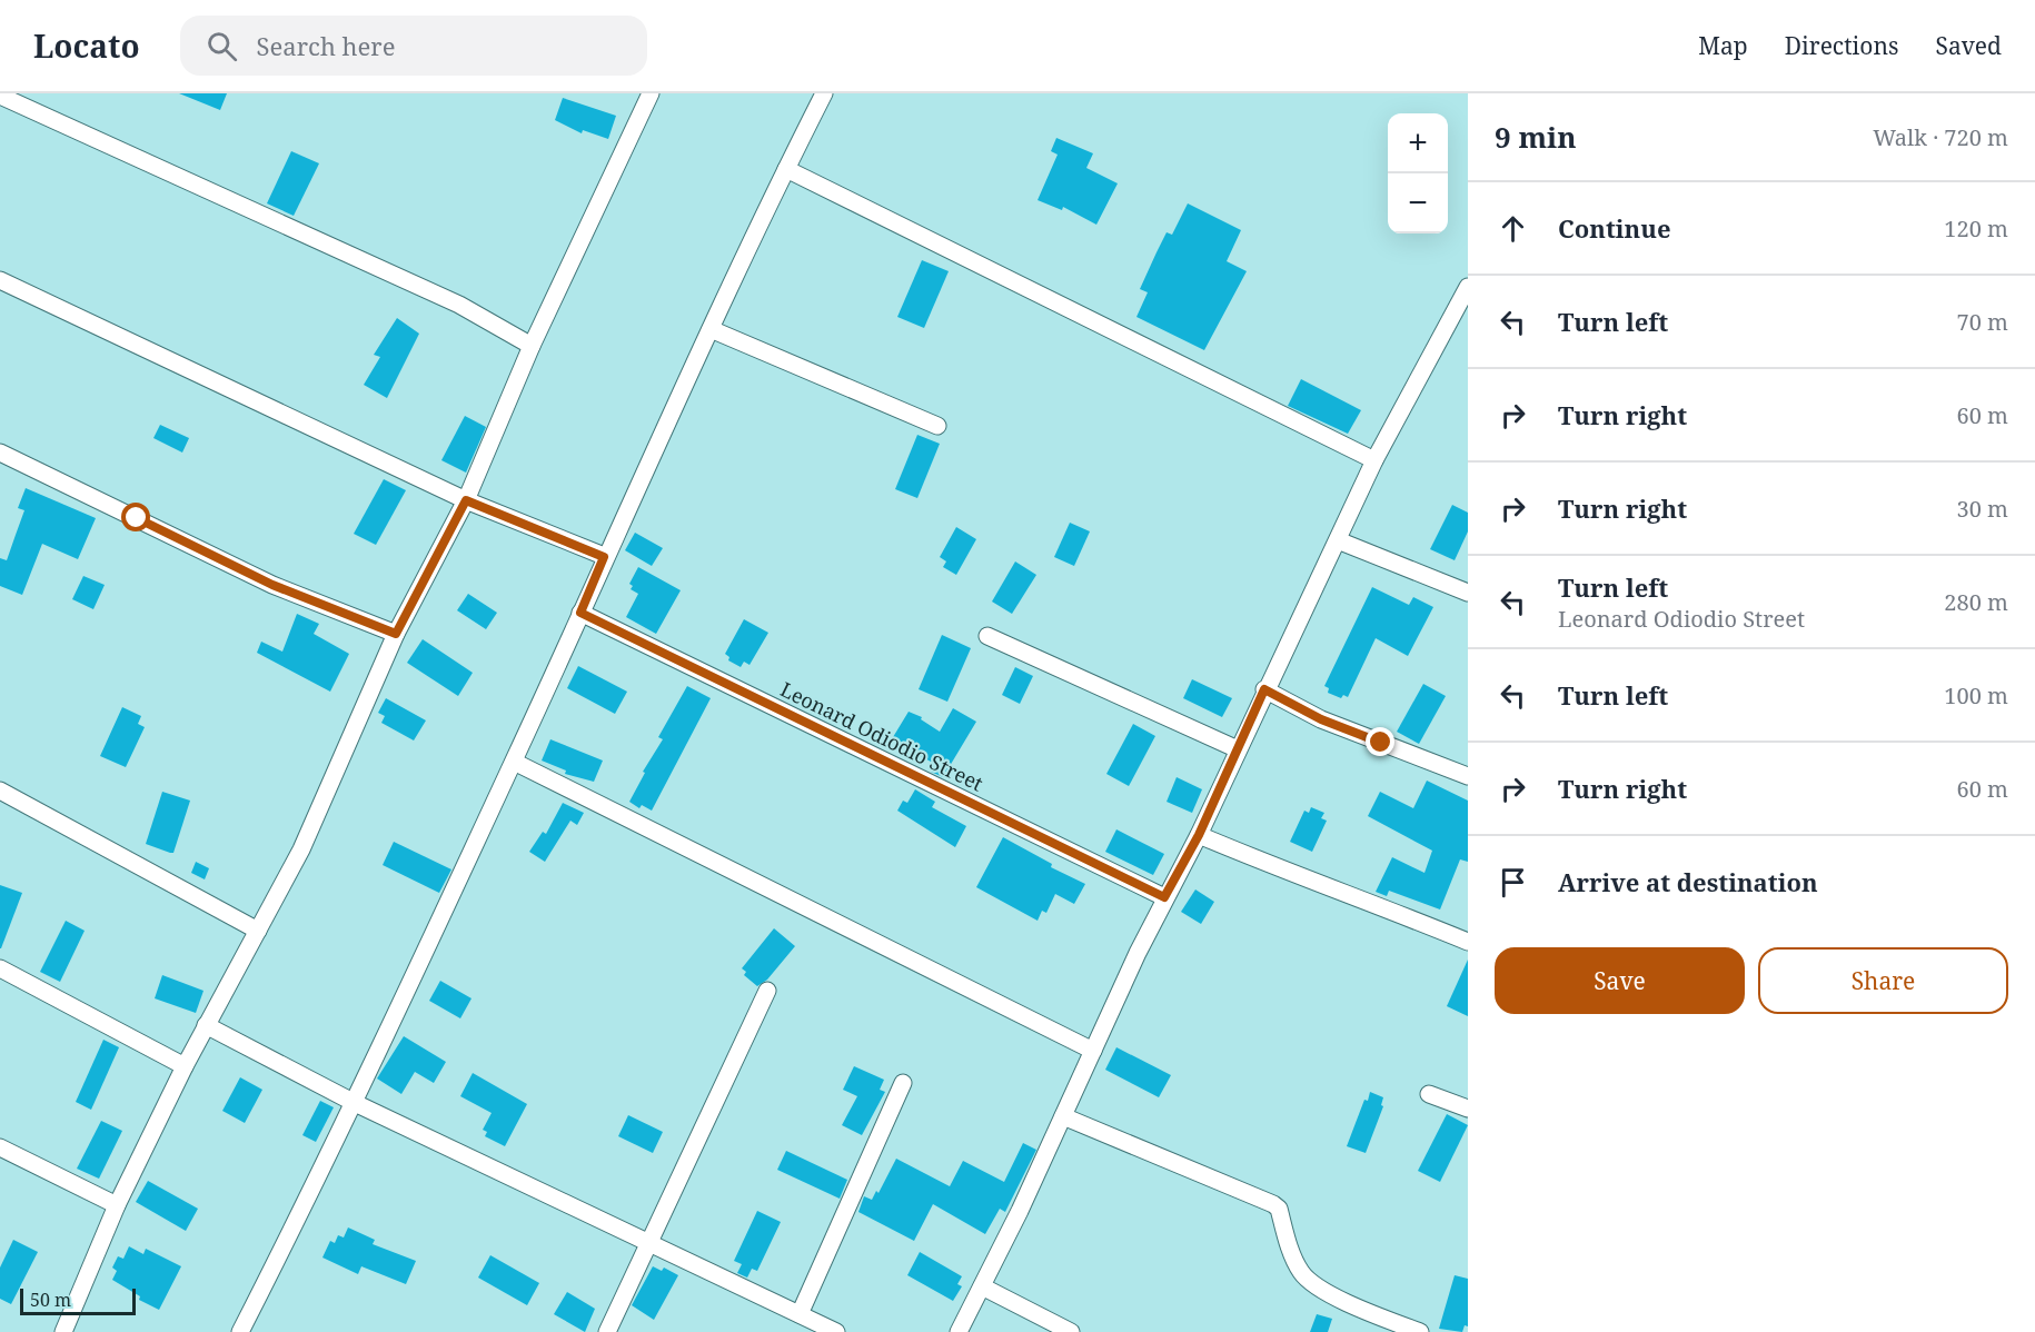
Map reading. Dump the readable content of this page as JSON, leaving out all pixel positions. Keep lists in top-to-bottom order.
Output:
{
  "streets": {
    "street": ["Leonard Odiodio Street"]
  },
  "scale_bar": "50 m",
  "page": {
    "header": "Locato",
    "search": "Search here",
    "nav": ["Map", "Directions", "Saved"],
    "heading": ["9 min", "Walk · 720 m"],
    "map_buttons": ["+", "−"],
    "list": [
      ["Continue", "120 m"],
      ["Turn left", "70 m"],
      ["Turn right", "60 m"],
      ["Turn right", "30 m"],
      ["Turn left", "Leonard Odiodio Street", "280 m"],
      ["Turn left", "100 m"],
      ["Turn right", "60 m"],
      "Arrive at destination"
    ],
    "buttons": ["Save", "Share"],
    "scale": "50 m"
  }
}
